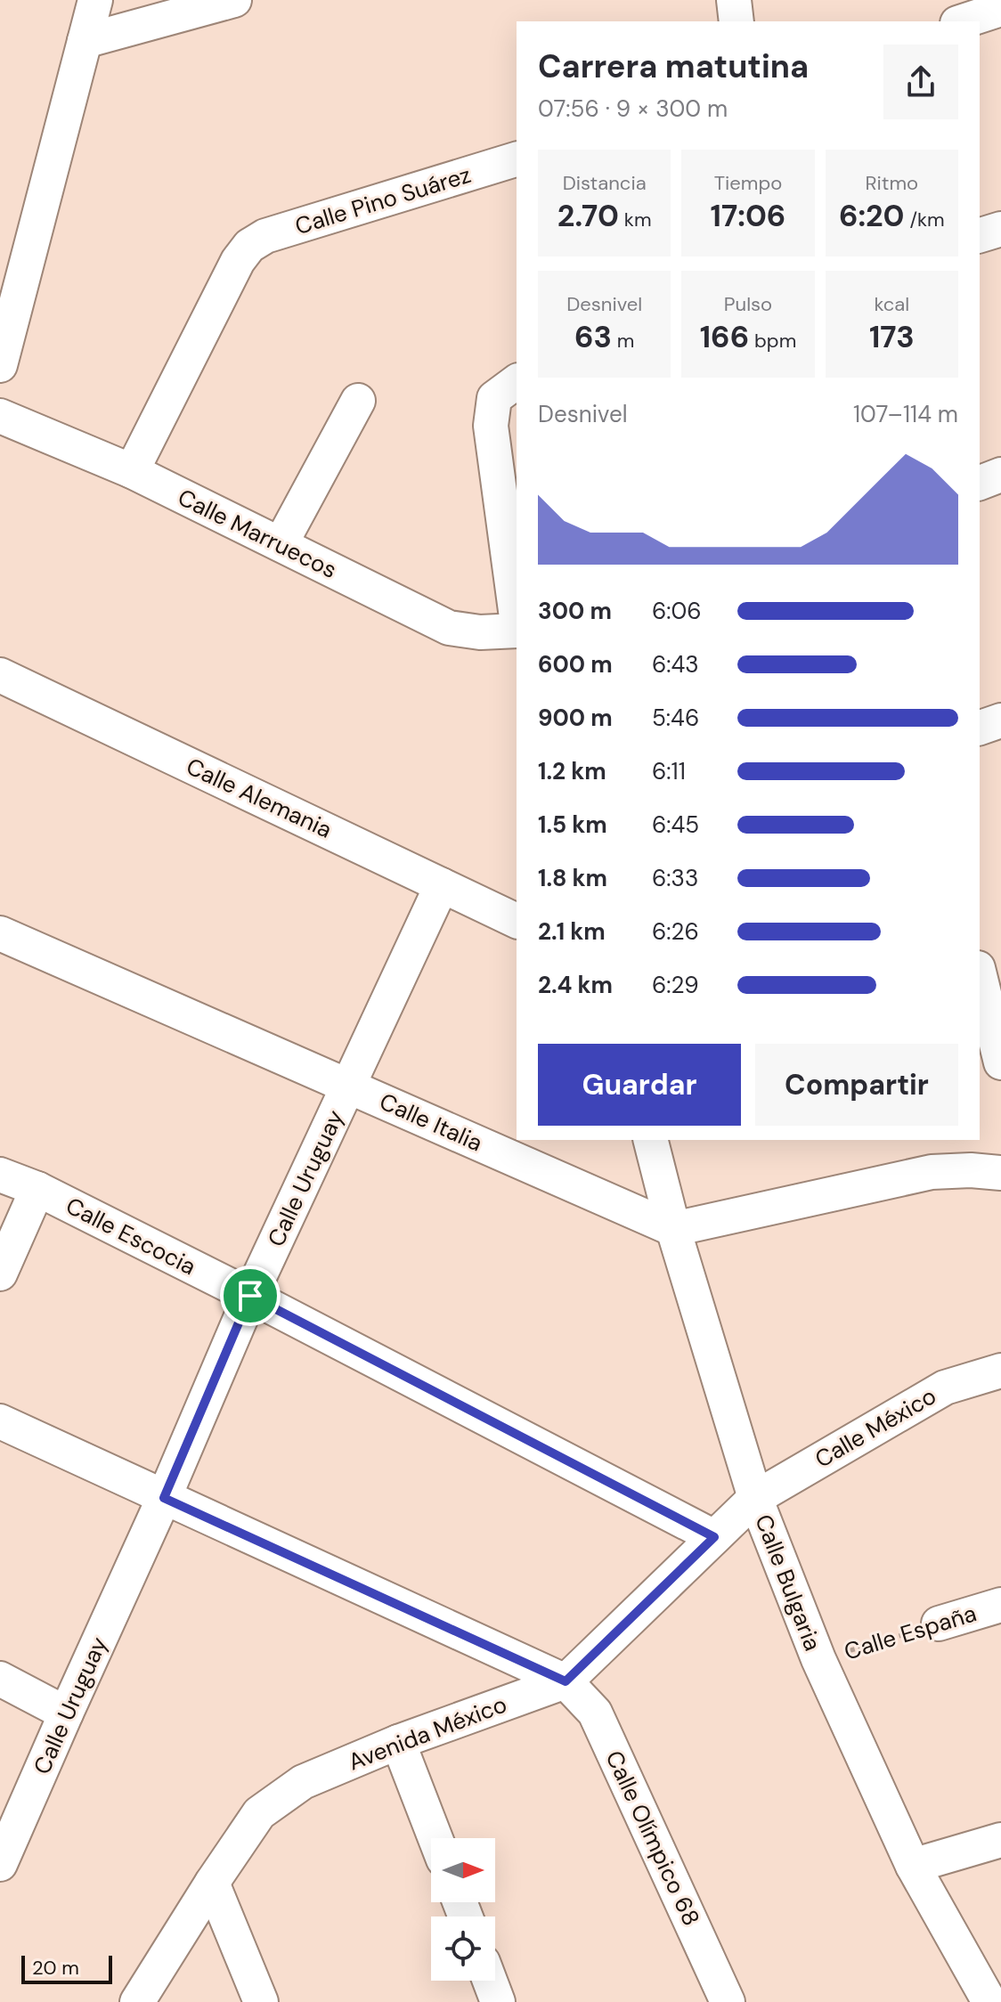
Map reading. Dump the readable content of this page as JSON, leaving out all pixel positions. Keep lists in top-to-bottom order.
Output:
{
  "streets": {
    "street": [
      "Calle Pino Suárez",
      "Calle Marruecos",
      "Calle Alemania",
      "Calle Italia",
      "Calle Uruguay",
      "Calle Escocia",
      "Calle México",
      "Calle Bulgaria",
      "Calle España",
      "Avenida México",
      "Calle Olímpico 68"
    ]
  },
  "crossings": [
    ["Calle Pino Suárez", "Calle Marruecos"],
    ["Calle Alemania", "Calle Uruguay"],
    ["Calle Italia", "Calle Uruguay"],
    ["Calle Italia", "Calle Bulgaria"],
    ["Calle Uruguay", "Calle Escocia"],
    ["Calle Escocia", "Avenida México"],
    ["Calle México", "Calle Bulgaria"],
    ["Calle México", "Avenida México"],
    ["Calle Bulgaria", "Calle España"],
    ["Calle Bulgaria", "Avenida México"],
    ["Avenida México", "Calle Olímpico 68"]
  ],
  "scale_bar": "20 m",
  "north": "right",
  "page": {
    "heading": ["Carrera matutina", "07:56 · 9 × 300 m"],
    "stats": [
      ["Distancia", "2.70 km"],
      ["Tiempo", "17:06"],
      ["Ritmo", "6:20 /km"],
      ["Desnivel", "63 m"],
      ["Pulso", "166 bpm"],
      ["kcal", "173"]
    ],
    "chart": ["Desnivel", "107–114 m"],
    "list": [
      {
        "name": "300 m",
        "note": "6:06"
      },
      {
        "name": "600 m",
        "note": "6:43"
      },
      {
        "name": "900 m",
        "note": "5:46"
      },
      {
        "name": "1.2 km",
        "note": "6:11"
      },
      {
        "name": "1.5 km",
        "note": "6:45"
      },
      {
        "name": "1.8 km",
        "note": "6:33"
      },
      {
        "name": "2.1 km",
        "note": "6:26"
      },
      {
        "name": "2.4 km",
        "note": "6:29"
      }
    ],
    "buttons": ["Guardar", "Compartir"],
    "scale": "20 m"
  }
}
